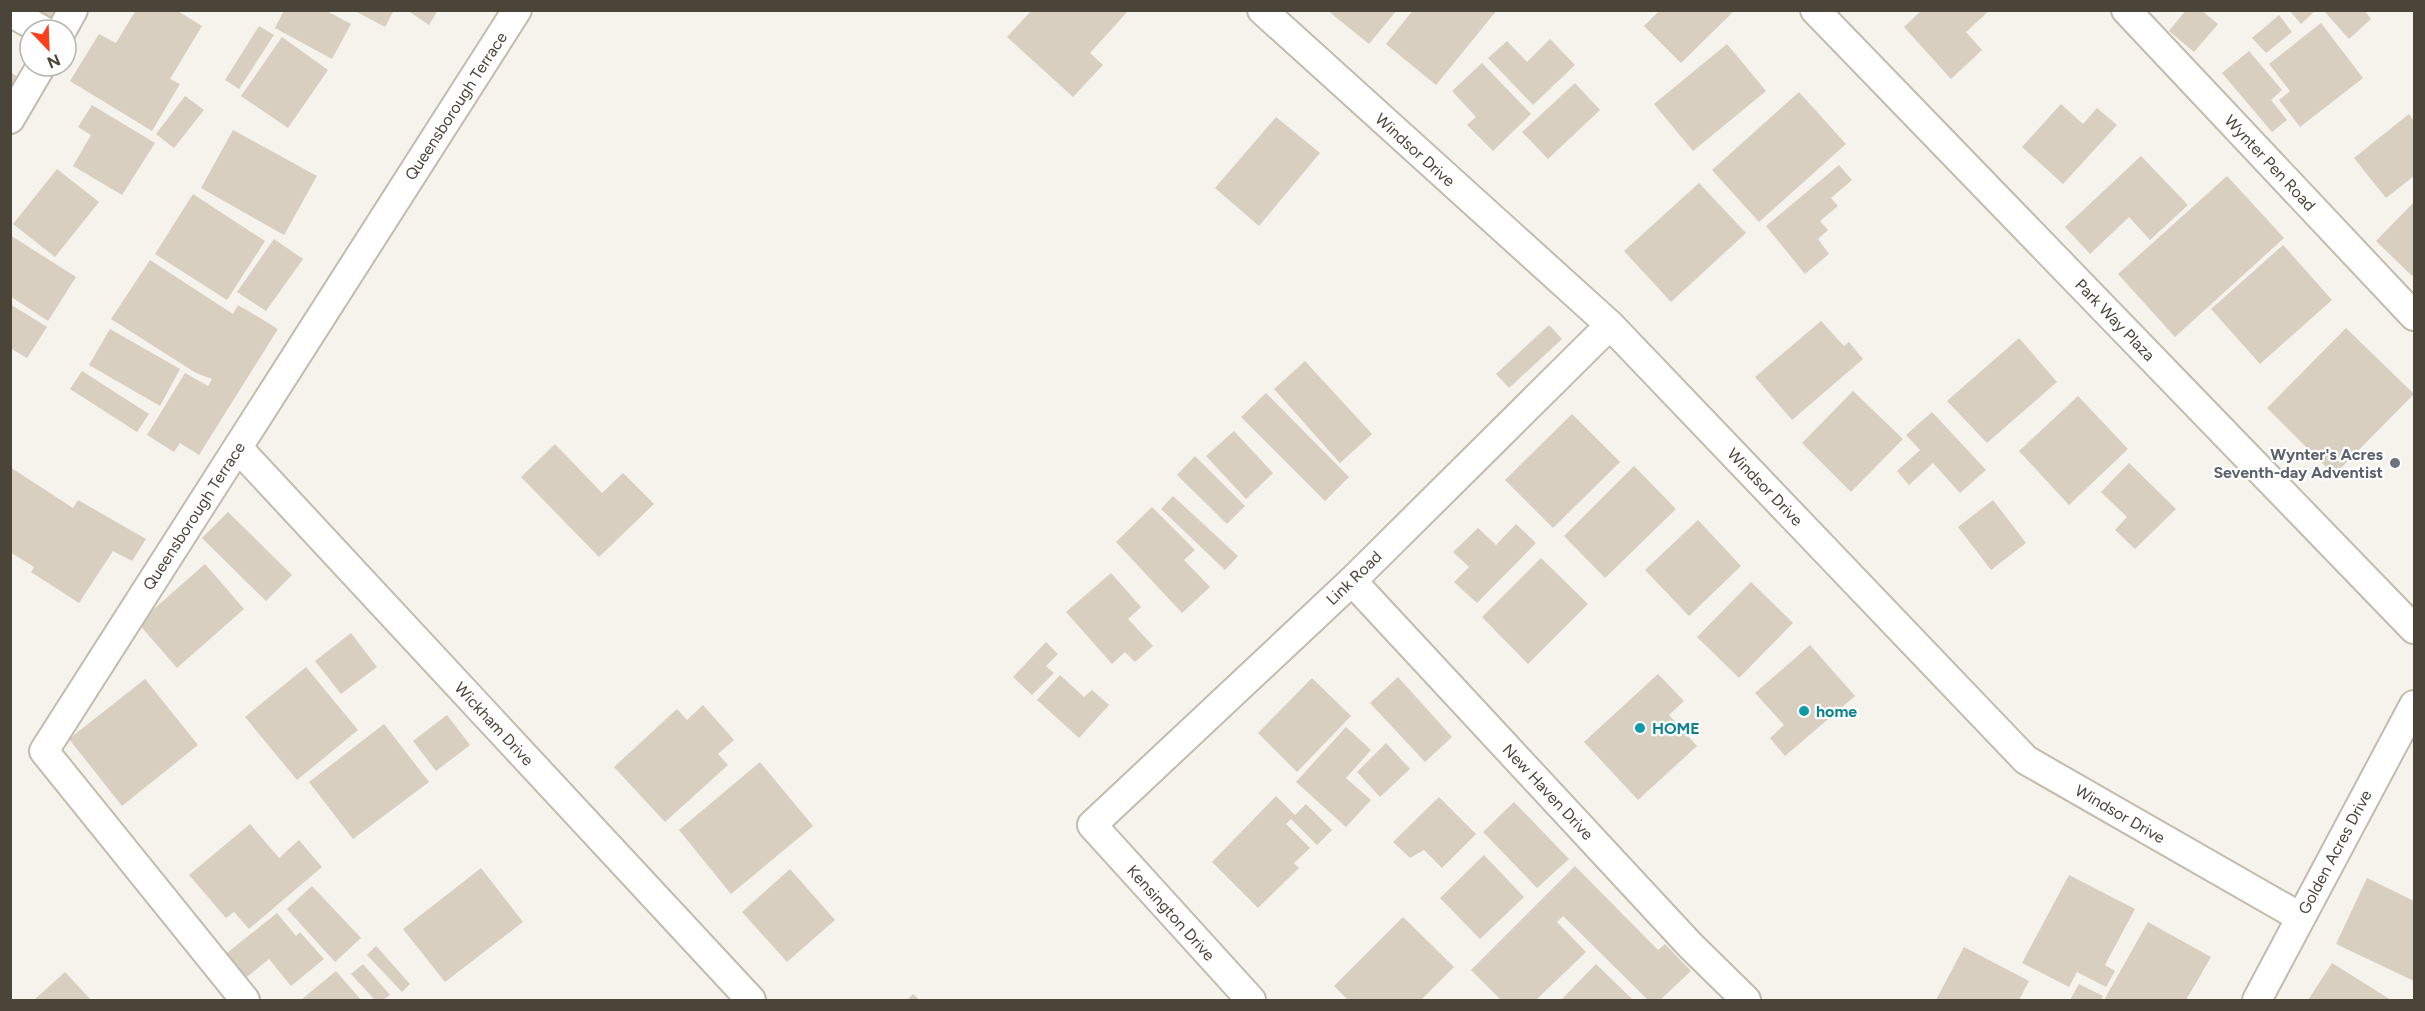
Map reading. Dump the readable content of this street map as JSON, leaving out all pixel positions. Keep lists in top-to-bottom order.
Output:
{
  "streets": {
    "street": [
      "Queensborough Terrace",
      "Windsor Drive",
      "Wynter Pen Road",
      "Park Way Plaza",
      "Link Road",
      "Wickham Drive",
      "New Haven Drive",
      "Golden Acres Drive",
      "Kensington Drive"
    ]
  },
  "crossings": [
    ["Queensborough Terrace", "Wickham Drive"],
    ["Windsor Drive", "Link Road"],
    ["Windsor Drive", "Golden Acres Drive"],
    ["Link Road", "New Haven Drive"],
    ["Link Road", "Kensington Drive"]
  ],
  "places": ["Wynter's Acres Seventh-day Adventist", "home", "HOME"],
  "north": "bottom right"
}
